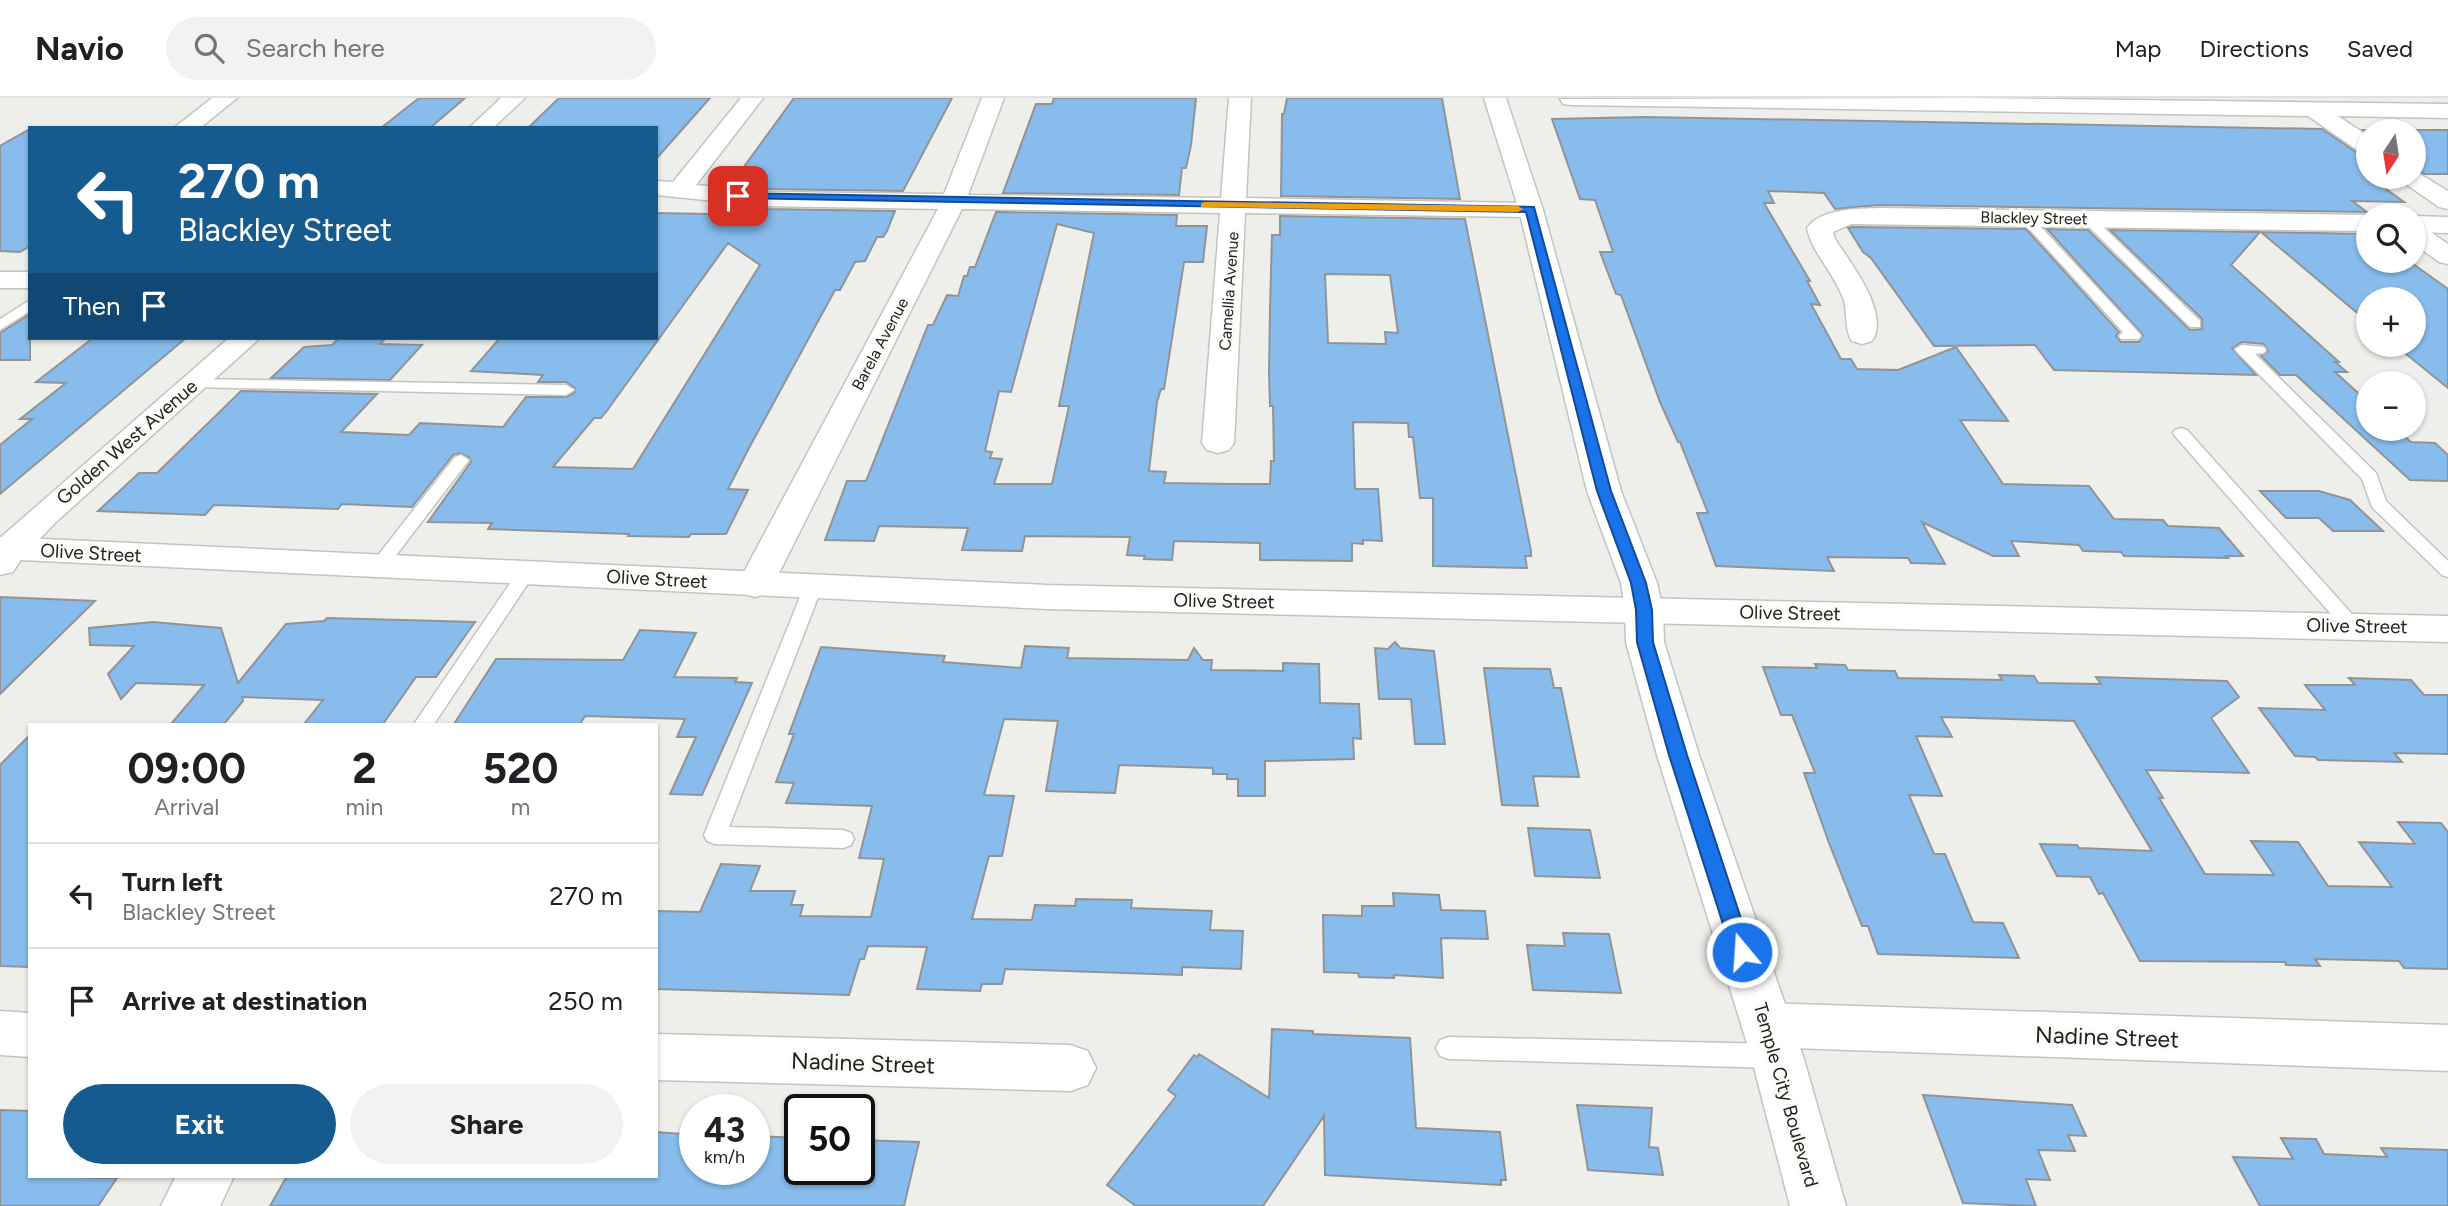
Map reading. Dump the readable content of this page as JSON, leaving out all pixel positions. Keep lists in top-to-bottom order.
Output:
{
  "streets": {
    "street": [
      "Blackley Street",
      "Camellia Avenue",
      "Barela Avenue",
      "Golden West Avenue",
      "Olive Street",
      "Nadine Street",
      "Temple City Boulevard"
    ]
  },
  "crossings": [
    ["Barela Avenue", "Olive Street"],
    ["Golden West Avenue", "Olive Street"],
    ["Olive Street", "Temple City Boulevard"],
    ["Nadine Street", "Temple City Boulevard"]
  ],
  "north": "bottom",
  "page": {
    "header": "Navio",
    "search": "Search here",
    "nav": ["Map", "Directions", "Saved"],
    "map_buttons": ["+", "−"],
    "turn": ["270 m", "Blackley Street"],
    "then": "Then",
    "eta": [
      "09:00",
      "Arrival",
      "2",
      "min",
      "520",
      "m"
    ],
    "list": [
      {
        "name": "Turn left",
        "note": "Blackley Street",
        "value": "270 m"
      },
      {
        "name": "Arrive at destination",
        "value": "250 m"
      }
    ],
    "buttons": ["Exit", "Share"],
    "speed": "43 km/h",
    "limit": "50"
  }
}
